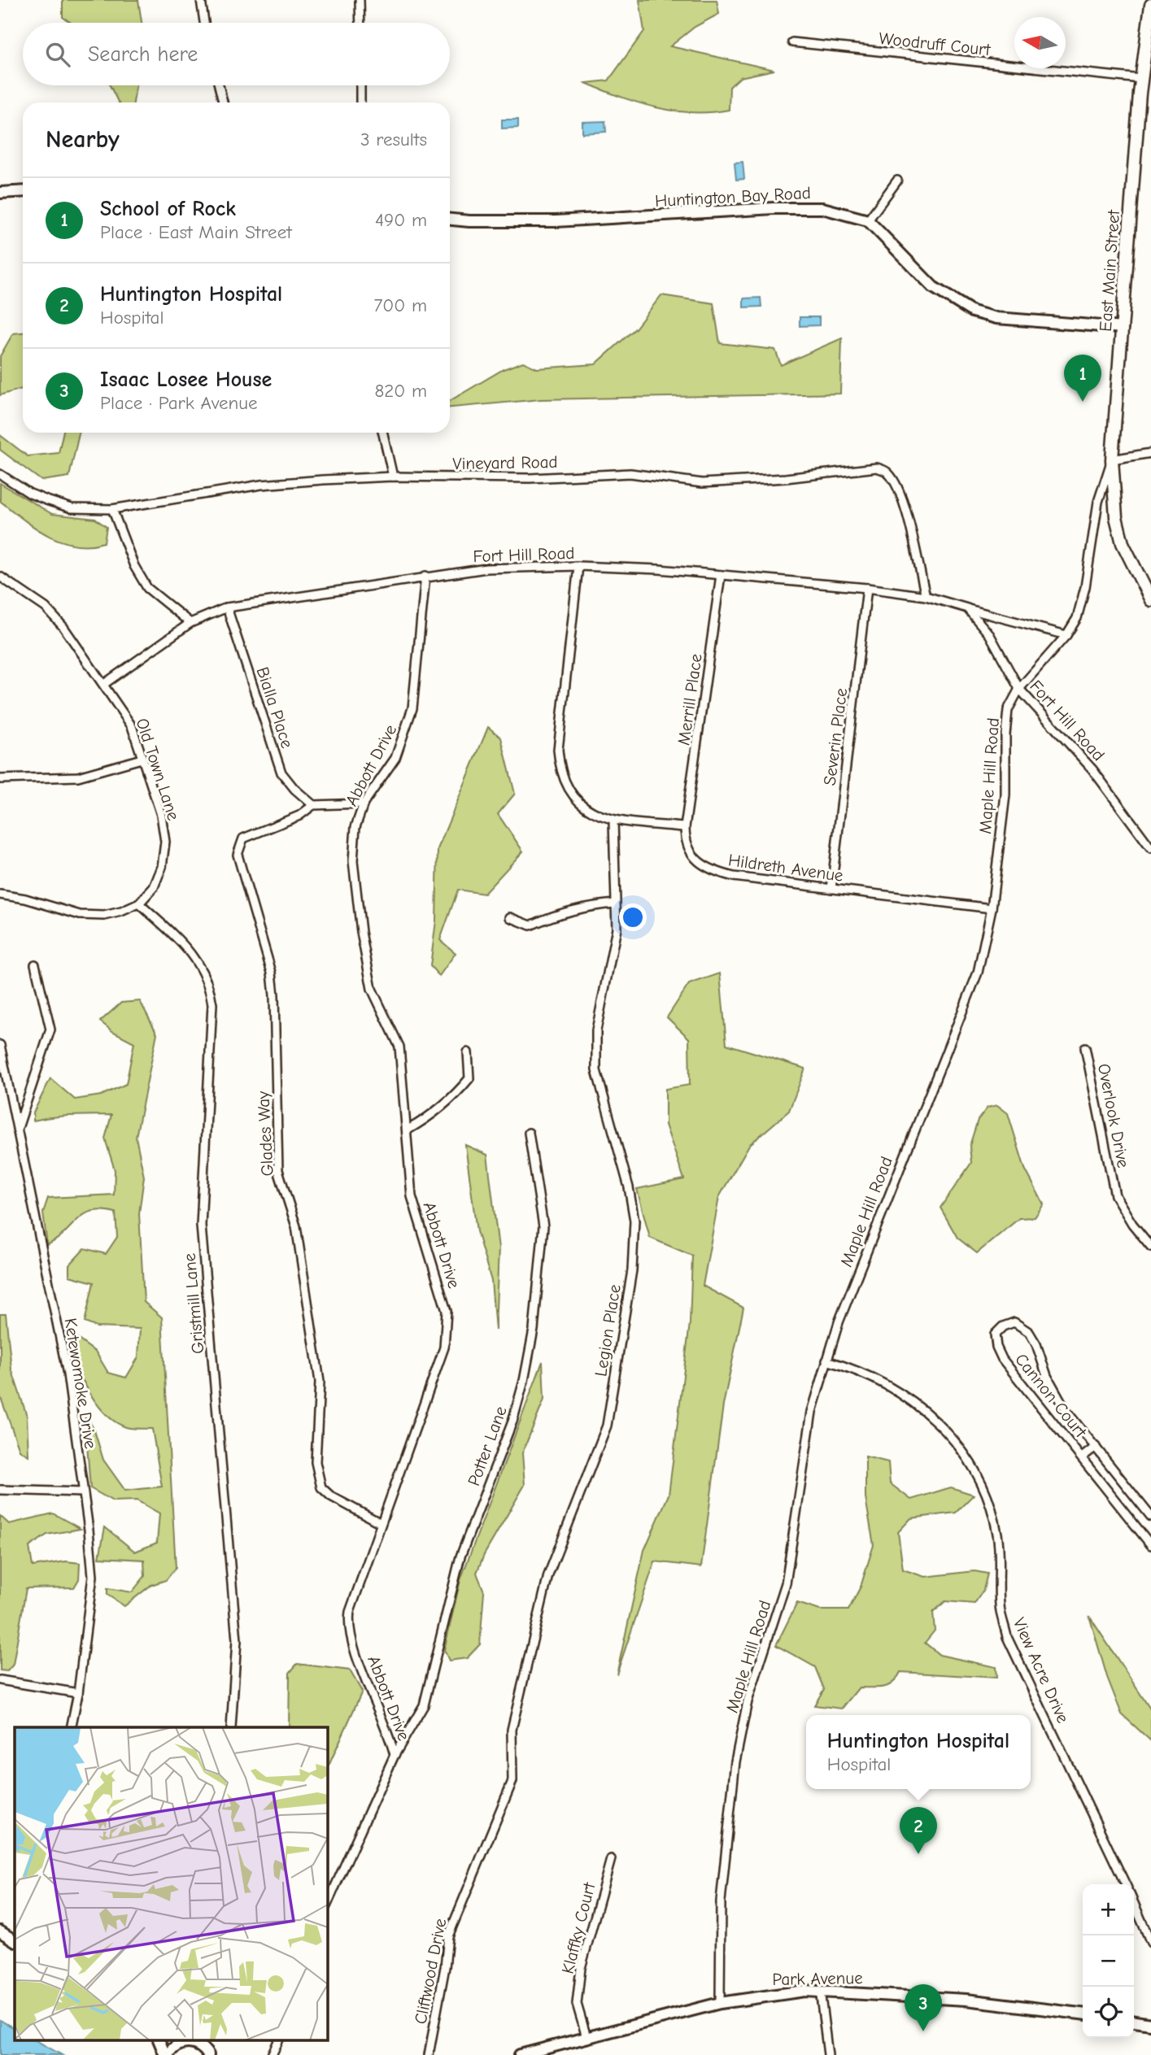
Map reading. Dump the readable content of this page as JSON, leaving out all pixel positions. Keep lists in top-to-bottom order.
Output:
{
  "streets": {
    "main road": ["East Main Street"],
    "street": [
      "Woodruff Court",
      "Huntington Bay Road",
      "Vineyard Road",
      "Fort Hill Road",
      "Merrill Place",
      "Bialla Place",
      "Severin Place",
      "Abbott Drive",
      "Old Town Lane",
      "Maple Hill Road",
      "Hildreth Avenue",
      "Overlook Drive",
      "Glades Way",
      "Gristmill Lane",
      "Legion Place",
      "Ketewomoke Drive",
      "Cannon Court",
      "Potter Lane",
      "View Acre Drive",
      "Klaffky Court",
      "Cliftwood Drive",
      "Park Avenue"
    ]
  },
  "crossings": [
    ["Woodruff Court", "East Main Street"],
    ["Huntington Bay Road", "East Main Street"],
    ["East Main Street", "Maple Hill Road"],
    ["Vineyard Road", "Fort Hill Road"],
    ["Fort Hill Road", "Merrill Place"],
    ["Fort Hill Road", "Bialla Place"],
    ["Fort Hill Road", "Severin Place"],
    ["Fort Hill Road", "Abbott Drive"],
    ["Fort Hill Road", "Old Town Lane"],
    ["Fort Hill Road", "Maple Hill Road"],
    ["Merrill Place", "Hildreth Avenue"],
    ["Bialla Place", "Glades Way"],
    ["Severin Place", "Hildreth Avenue"],
    ["Abbott Drive", "Glades Way"],
    ["Abbott Drive", "Potter Lane"],
    ["Old Town Lane", "Gristmill Lane"],
    ["Maple Hill Road", "Hildreth Avenue"],
    ["Maple Hill Road", "View Acre Drive"],
    ["Maple Hill Road", "Park Avenue"],
    ["Legion Place", "Cliftwood Drive"],
    ["Klaffky Court", "Park Avenue"]
  ],
  "north": "left",
  "page": {
    "search": "Search here",
    "heading": ["Nearby", "3 results"],
    "list": [
      {
        "mark": "1",
        "name": "School of Rock",
        "note": "Place · East Main Street",
        "value": "490 m"
      },
      {
        "mark": "2",
        "name": "Huntington Hospital",
        "note": "Hospital",
        "value": "700 m"
      },
      {
        "mark": "3",
        "name": "Isaac Losee House",
        "note": "Place · Park Avenue",
        "value": "820 m"
      }
    ],
    "pins": ["1", "2", "3"],
    "popup": ["Huntington Hospital", "Hospital"],
    "map_buttons": ["+", "−"]
  }
}
